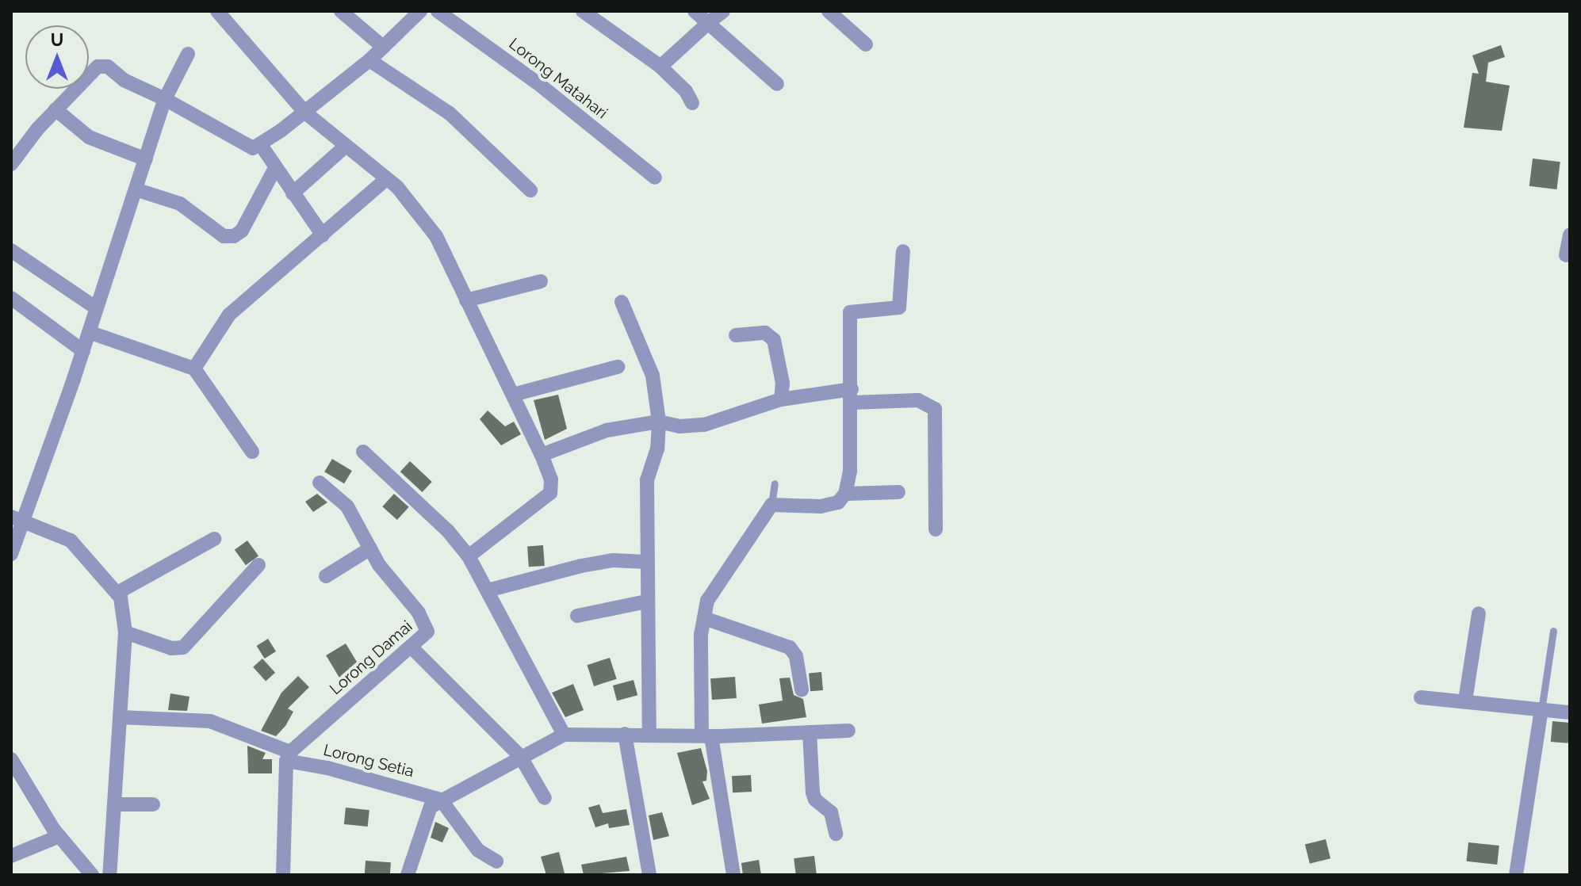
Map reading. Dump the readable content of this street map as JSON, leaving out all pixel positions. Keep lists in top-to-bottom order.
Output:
{
  "streets": {
    "street": ["Lorong Matahari", "Lorong Damai", "Lorong Setia"]
  },
  "crossings": [
    ["Lorong Damai", "Lorong Setia"]
  ],
  "north": "top"
}
